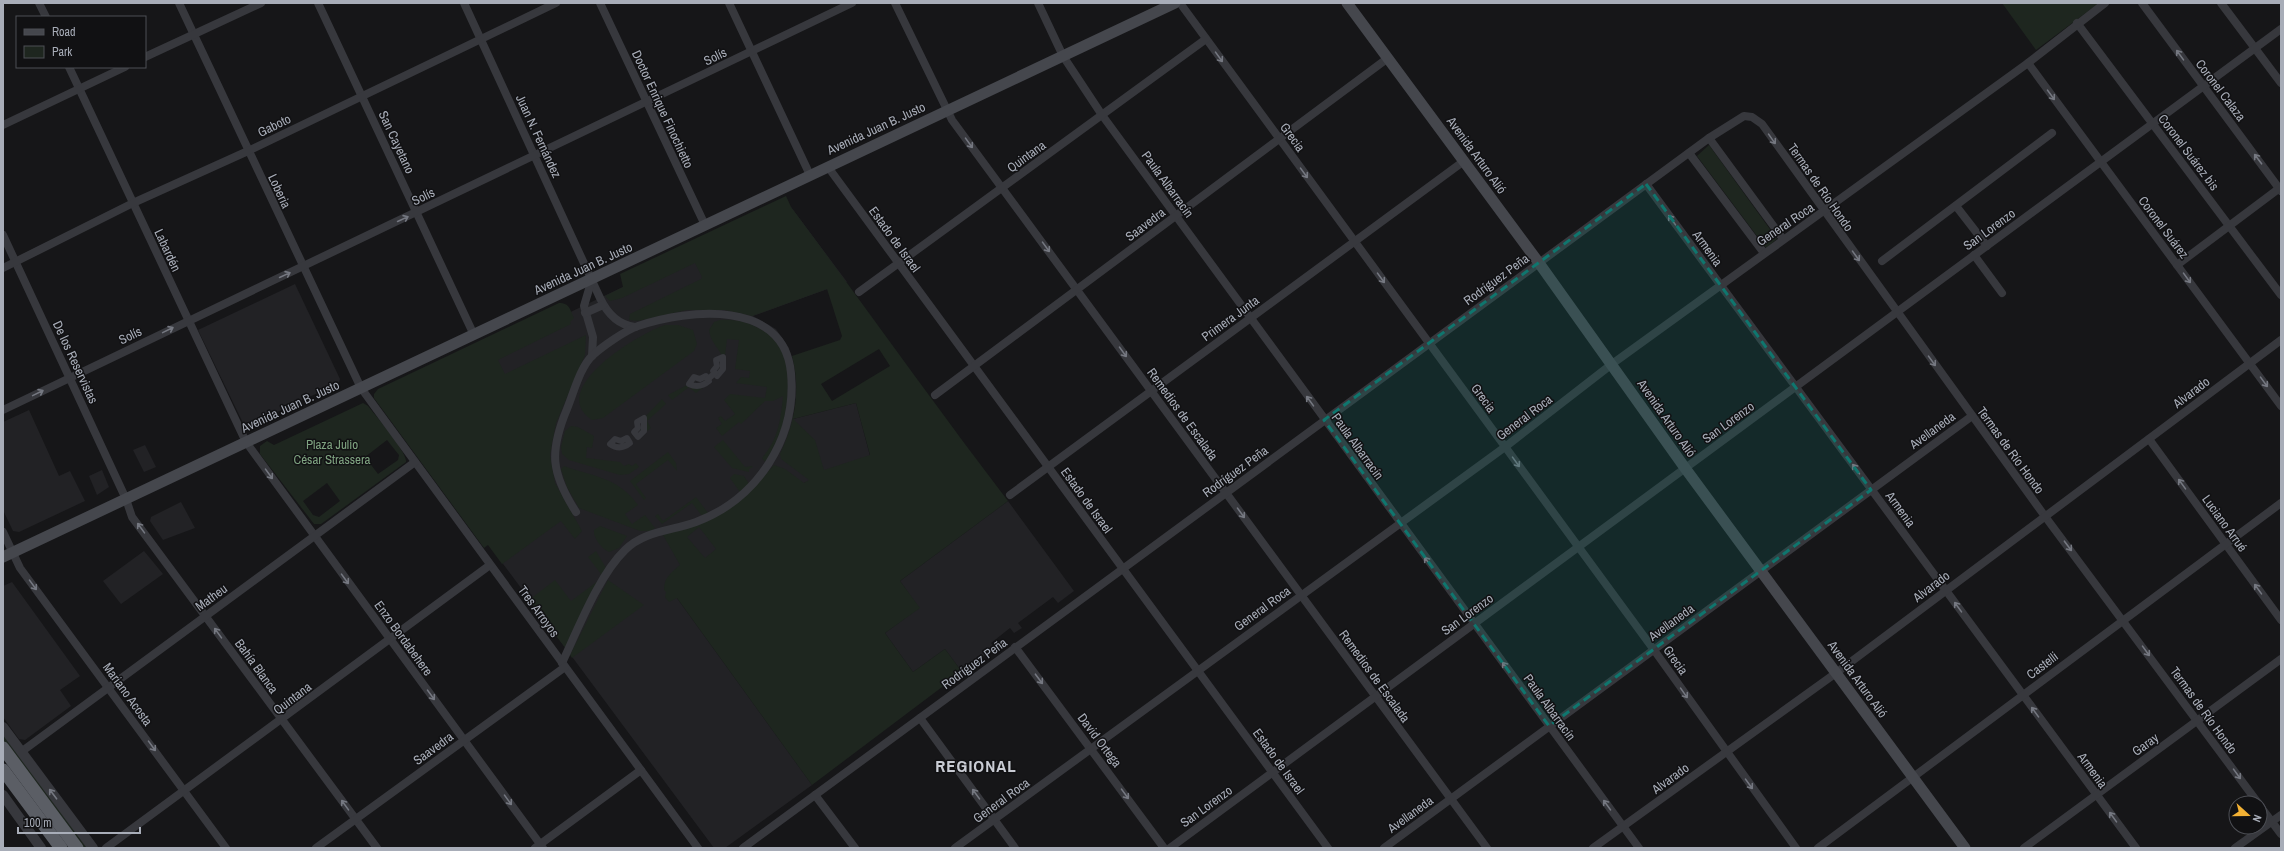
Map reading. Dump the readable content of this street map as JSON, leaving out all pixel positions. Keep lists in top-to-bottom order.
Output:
{
  "streets": {
    "main road": ["Avenida Juan B. Justo", "Avenida Arturo Alió"],
    "street": [
      "Solís",
      "Coronel Calaza",
      "Doctor Enrique Finochietto",
      "Gaboto",
      "Juan N. Fernández",
      "Grecia",
      "San Cayetano",
      "Coronel Suárez bis",
      "Quintana",
      "Paula Albarracín",
      "Termas de Río Hondo",
      "Loberia",
      "Saavedra",
      "General Roca",
      "Coronel Suárez",
      "San Lorenzo",
      "Estado de Israel",
      "Armenia",
      "Labardén",
      "Rodríguez Peña",
      "Primera Junta",
      "De los Reservistas",
      "Alvarado",
      "Remedios de Escalada",
      "Avellaneda",
      "Luciano Arrué",
      "Matheu",
      "Tres Arroyos",
      "Enzo Bordabehere",
      "Castelli",
      "Bahía Blanca",
      "Mariano Acosta",
      "David Ortega",
      "Garay"
    ]
  },
  "crossings": [
    ["Solís", "Doctor Enrique Finochietto"],
    ["Solís", "Juan N. Fernández"],
    ["Solís", "San Cayetano"],
    ["Solís", "Loberia"],
    ["Solís", "Labardén"],
    ["Solís", "De los Reservistas"],
    ["Coronel Calaza", "San Lorenzo"],
    ["Doctor Enrique Finochietto", "Avenida Juan B. Justo"],
    ["Gaboto", "Juan N. Fernández"],
    ["Gaboto", "San Cayetano"],
    ["Gaboto", "Loberia"],
    ["Gaboto", "Labardén"],
    ["Gaboto", "De los Reservistas"],
    ["Avenida Juan B. Justo", "Juan N. Fernández"],
    ["Avenida Juan B. Justo", "San Cayetano"],
    ["Avenida Juan B. Justo", "Paula Albarracín"],
    ["Avenida Juan B. Justo", "Loberia"],
    ["Avenida Juan B. Justo", "Estado de Israel"],
    ["Avenida Juan B. Justo", "Labardén"],
    ["Avenida Juan B. Justo", "De los Reservistas"],
    ["Avenida Juan B. Justo", "Remedios de Escalada"],
    ["Avenida Juan B. Justo", "Tres Arroyos"],
    ["Avenida Juan B. Justo", "Enzo Bordabehere"],
    ["Avenida Juan B. Justo", "Mariano Acosta"],
    ["Grecia", "Quintana"],
    ["Grecia", "Saavedra"],
    ["Grecia", "General Roca"],
    ["Grecia", "San Lorenzo"],
    ["Grecia", "Rodríguez Peña"],
    ["Grecia", "Primera Junta"],
    ["Grecia", "Alvarado"],
    ["Grecia", "Avellaneda"],
    ["Coronel Suárez bis", "General Roca"],
    ["Coronel Suárez bis", "San Lorenzo"],
    ["Avenida Arturo Alió", "Saavedra"],
    ["Avenida Arturo Alió", "General Roca"],
    ["Avenida Arturo Alió", "San Lorenzo"],
    ["Avenida Arturo Alió", "Rodríguez Peña"],
    ["Avenida Arturo Alió", "Primera Junta"],
    ["Avenida Arturo Alió", "Alvarado"],
    ["Avenida Arturo Alió", "Avellaneda"],
    ["Avenida Arturo Alió", "Castelli"],
    ["Quintana", "Paula Albarracín"],
    ["Quintana", "Estado de Israel"],
    ["Quintana", "Remedios de Escalada"],
    ["Quintana", "Tres Arroyos"],
    ["Quintana", "Enzo Bordabehere"],
    ["Quintana", "Bahía Blanca"],
    ["Quintana", "Mariano Acosta"],
    ["Paula Albarracín", "Saavedra"],
    ["Paula Albarracín", "General Roca"],
    ["Paula Albarracín", "San Lorenzo"],
    ["Paula Albarracín", "Rodríguez Peña"],
    ["Paula Albarracín", "Primera Junta"],
    ["Paula Albarracín", "Alvarado"],
    ["Paula Albarracín", "Avellaneda"],
    ["Termas de Río Hondo", "General Roca"],
    ["Termas de Río Hondo", "San Lorenzo"],
    ["Termas de Río Hondo", "Rodríguez Peña"],
    ["Termas de Río Hondo", "Alvarado"],
    ["Termas de Río Hondo", "Avellaneda"],
    ["Termas de Río Hondo", "Castelli"],
    ["Termas de Río Hondo", "Garay"],
    ["Loberia", "Tres Arroyos"],
    ["Saavedra", "Estado de Israel"],
    ["Saavedra", "Remedios de Escalada"],
    ["Saavedra", "Tres Arroyos"],
    ["Saavedra", "Enzo Bordabehere"],
    ["Saavedra", "Bahía Blanca"],
    ["General Roca", "Coronel Suárez"],
    ["General Roca", "Estado de Israel"],
    ["General Roca", "Armenia"],
    ["General Roca", "Remedios de Escalada"],
    ["General Roca", "David Ortega"],
    ["Coronel Suárez", "San Lorenzo"],
    ["Coronel Suárez", "Alvarado"],
    ["San Lorenzo", "Estado de Israel"],
    ["San Lorenzo", "Armenia"],
    ["San Lorenzo", "Remedios de Escalada"],
    ["Estado de Israel", "Rodríguez Peña"],
    ["Estado de Israel", "Primera Junta"],
    ["Armenia", "Rodríguez Peña"],
    ["Armenia", "Alvarado"],
    ["Armenia", "Avellaneda"],
    ["Armenia", "Castelli"],
    ["Armenia", "Garay"],
    ["Labardén", "Enzo Bordabehere"],
    ["Rodríguez Peña", "Remedios de Escalada"],
    ["Rodríguez Peña", "David Ortega"],
    ["Primera Junta", "Remedios de Escalada"],
    ["De los Reservistas", "Bahía Blanca"],
    ["Alvarado", "Luciano Arrué"],
    ["Remedios de Escalada", "Avellaneda"],
    ["Luciano Arrué", "Castelli"],
    ["Matheu", "Tres Arroyos"],
    ["Matheu", "Enzo Bordabehere"],
    ["Matheu", "Bahía Blanca"],
    ["Matheu", "Mariano Acosta"]
  ],
  "one_way": [
    "Solís",
    "Grecia",
    "Paula Albarracín",
    "Termas de Río Hondo",
    "Coronel Suárez",
    "Armenia",
    "Remedios de Escalada",
    "Luciano Arrué",
    "Enzo Bordabehere",
    "Bahía Blanca",
    "Mariano Acosta",
    "David Ortega"
  ],
  "districts": ["REGIONAL"],
  "parks": ["Plaza Julio César Strassera"],
  "legend": ["Road", "Park"],
  "scale_bar": "100 m",
  "north": "right"
}
